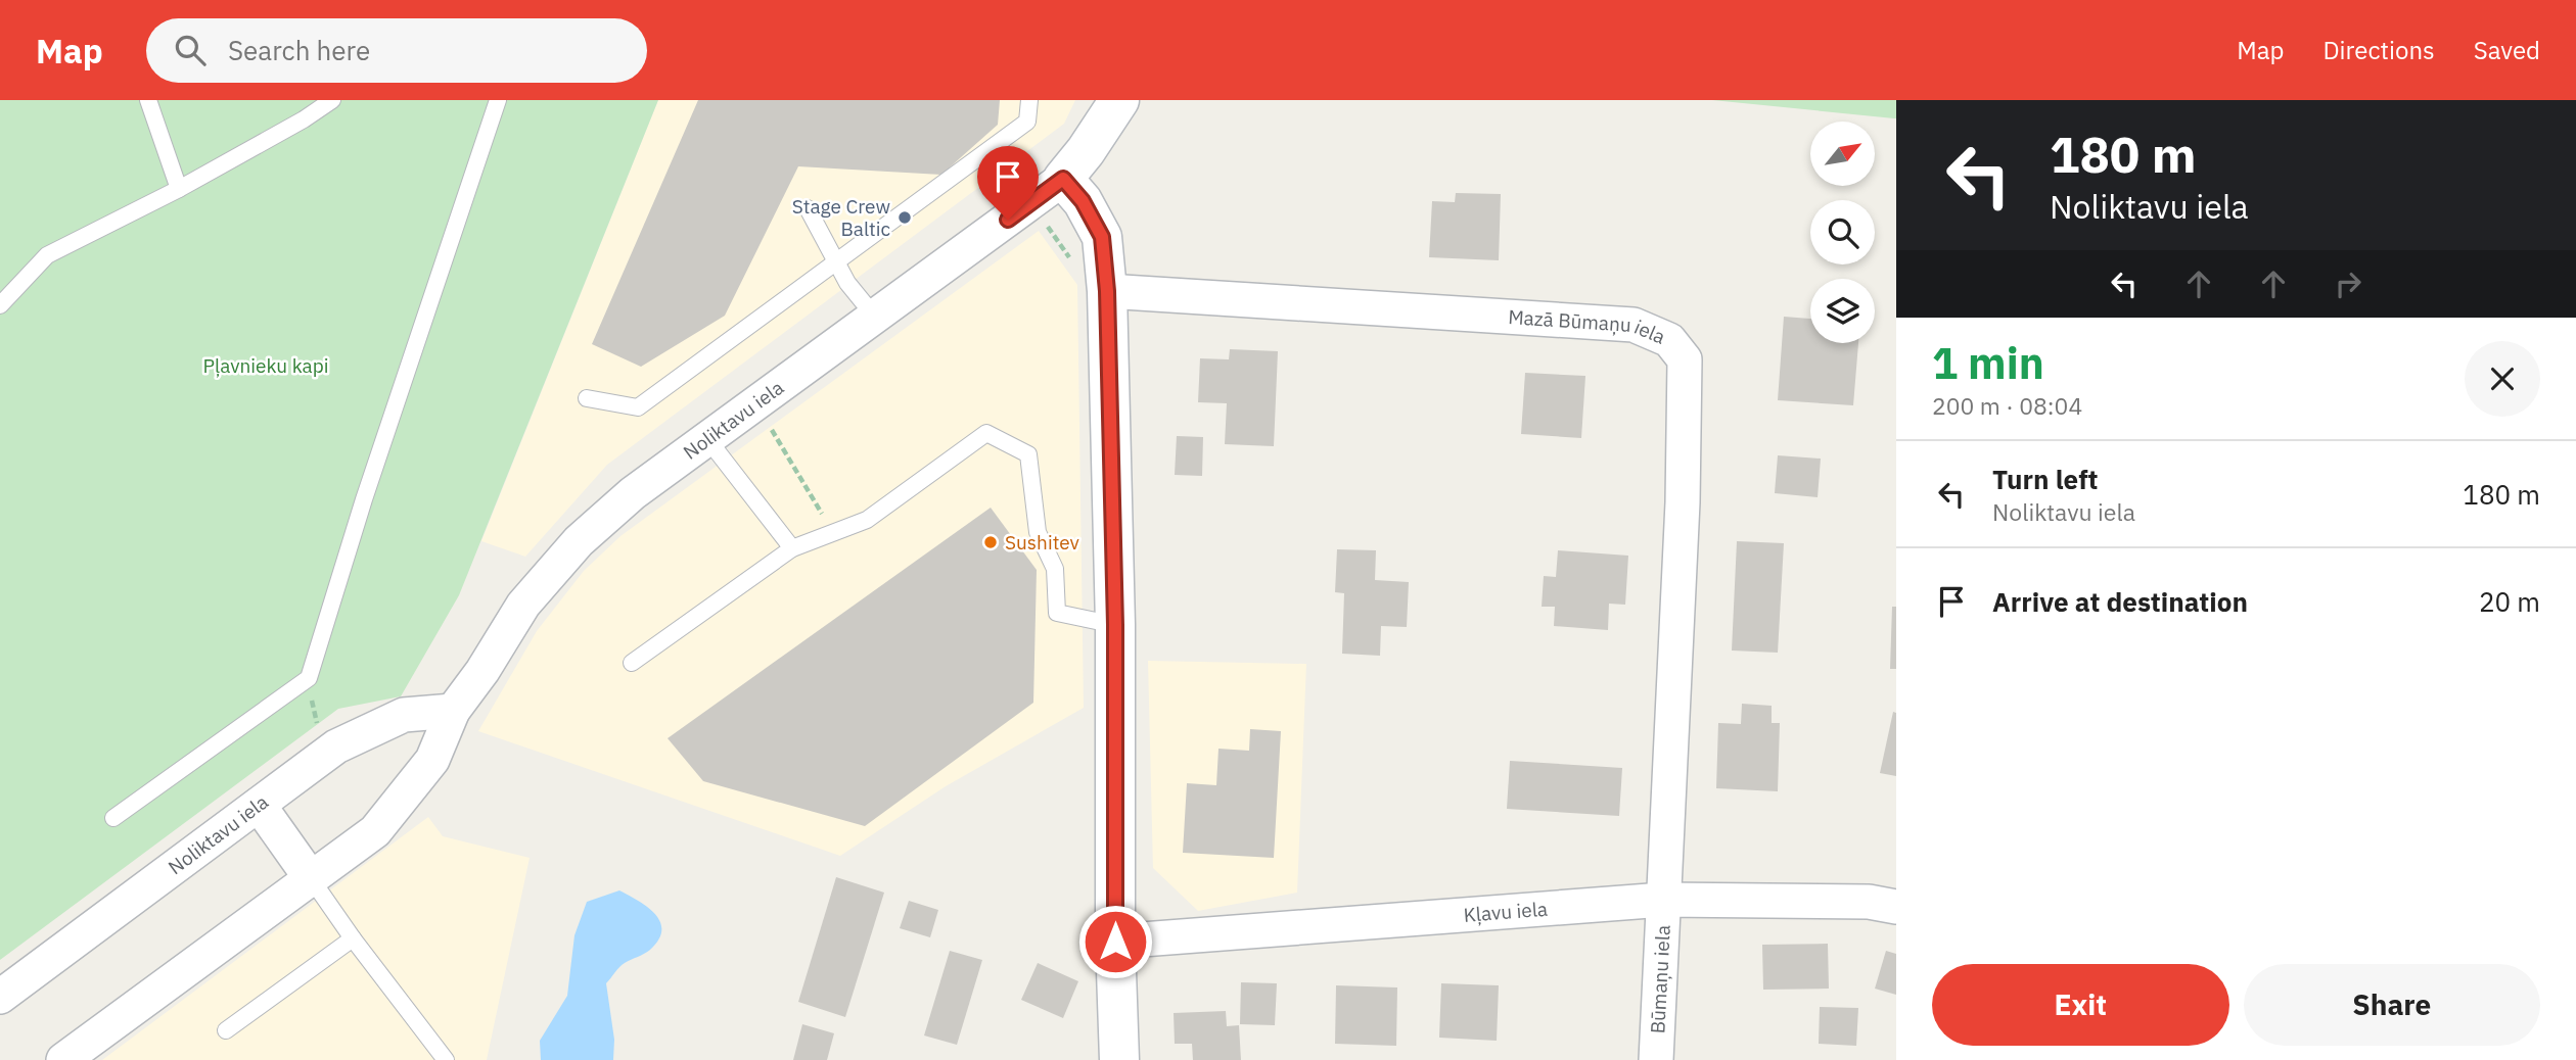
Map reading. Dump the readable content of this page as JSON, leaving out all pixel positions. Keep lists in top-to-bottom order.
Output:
{
  "streets": {
    "street": [
      "Mazā Būmaņu iela",
      "Noliktavu iela",
      "Kļavu iela",
      "Būmaņu iela"
    ]
  },
  "crossings": [
    ["Mazā Būmaņu iela", "Kļavu iela"],
    ["Mazā Būmaņu iela", "Būmaņu iela"],
    ["Kļavu iela", "Būmaņu iela"]
  ],
  "parks": ["Pļavnieku kapi"],
  "places": ["Stage Crew Baltic", "Sushitev"],
  "north": "top right",
  "page": {
    "header": "Map",
    "search": "Search here",
    "nav": ["Map", "Directions", "Saved"],
    "turn": ["180 m", "Noliktavu iela"],
    "heading": ["1 min", "200 m · 08:04"],
    "list": [
      {
        "name": "Turn left",
        "note": "Noliktavu iela",
        "value": "180 m"
      },
      {
        "name": "Arrive at destination",
        "value": "20 m"
      }
    ],
    "buttons": ["Exit", "Share"]
  }
}
